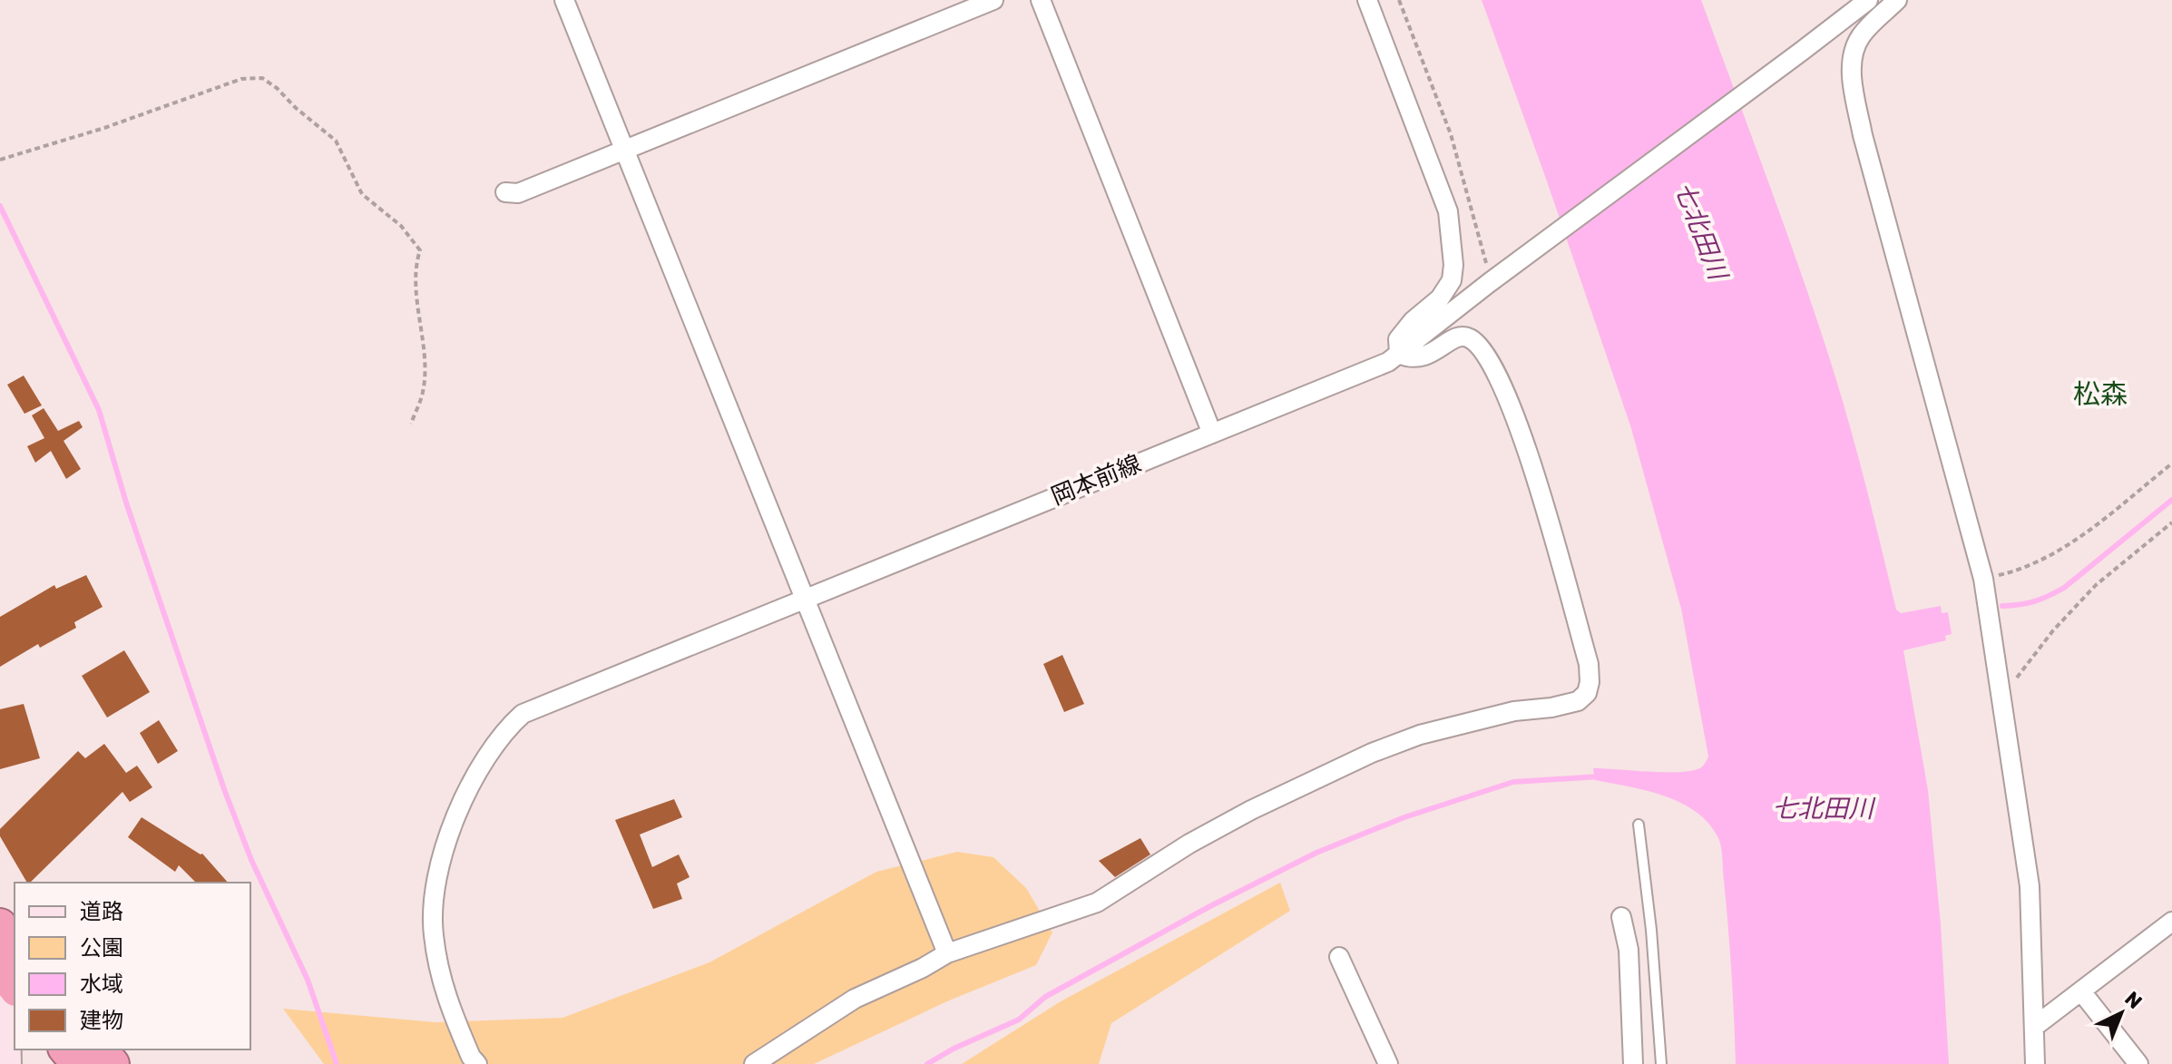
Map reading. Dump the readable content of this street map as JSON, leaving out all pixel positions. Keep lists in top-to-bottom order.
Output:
{
  "streets": {
    "street": ["岡本前線"]
  },
  "districts": ["松森"],
  "water": ["七北田川"],
  "legend": [
    "道路",
    "公園",
    "水域",
    "建物"
  ],
  "north": "top right"
}
